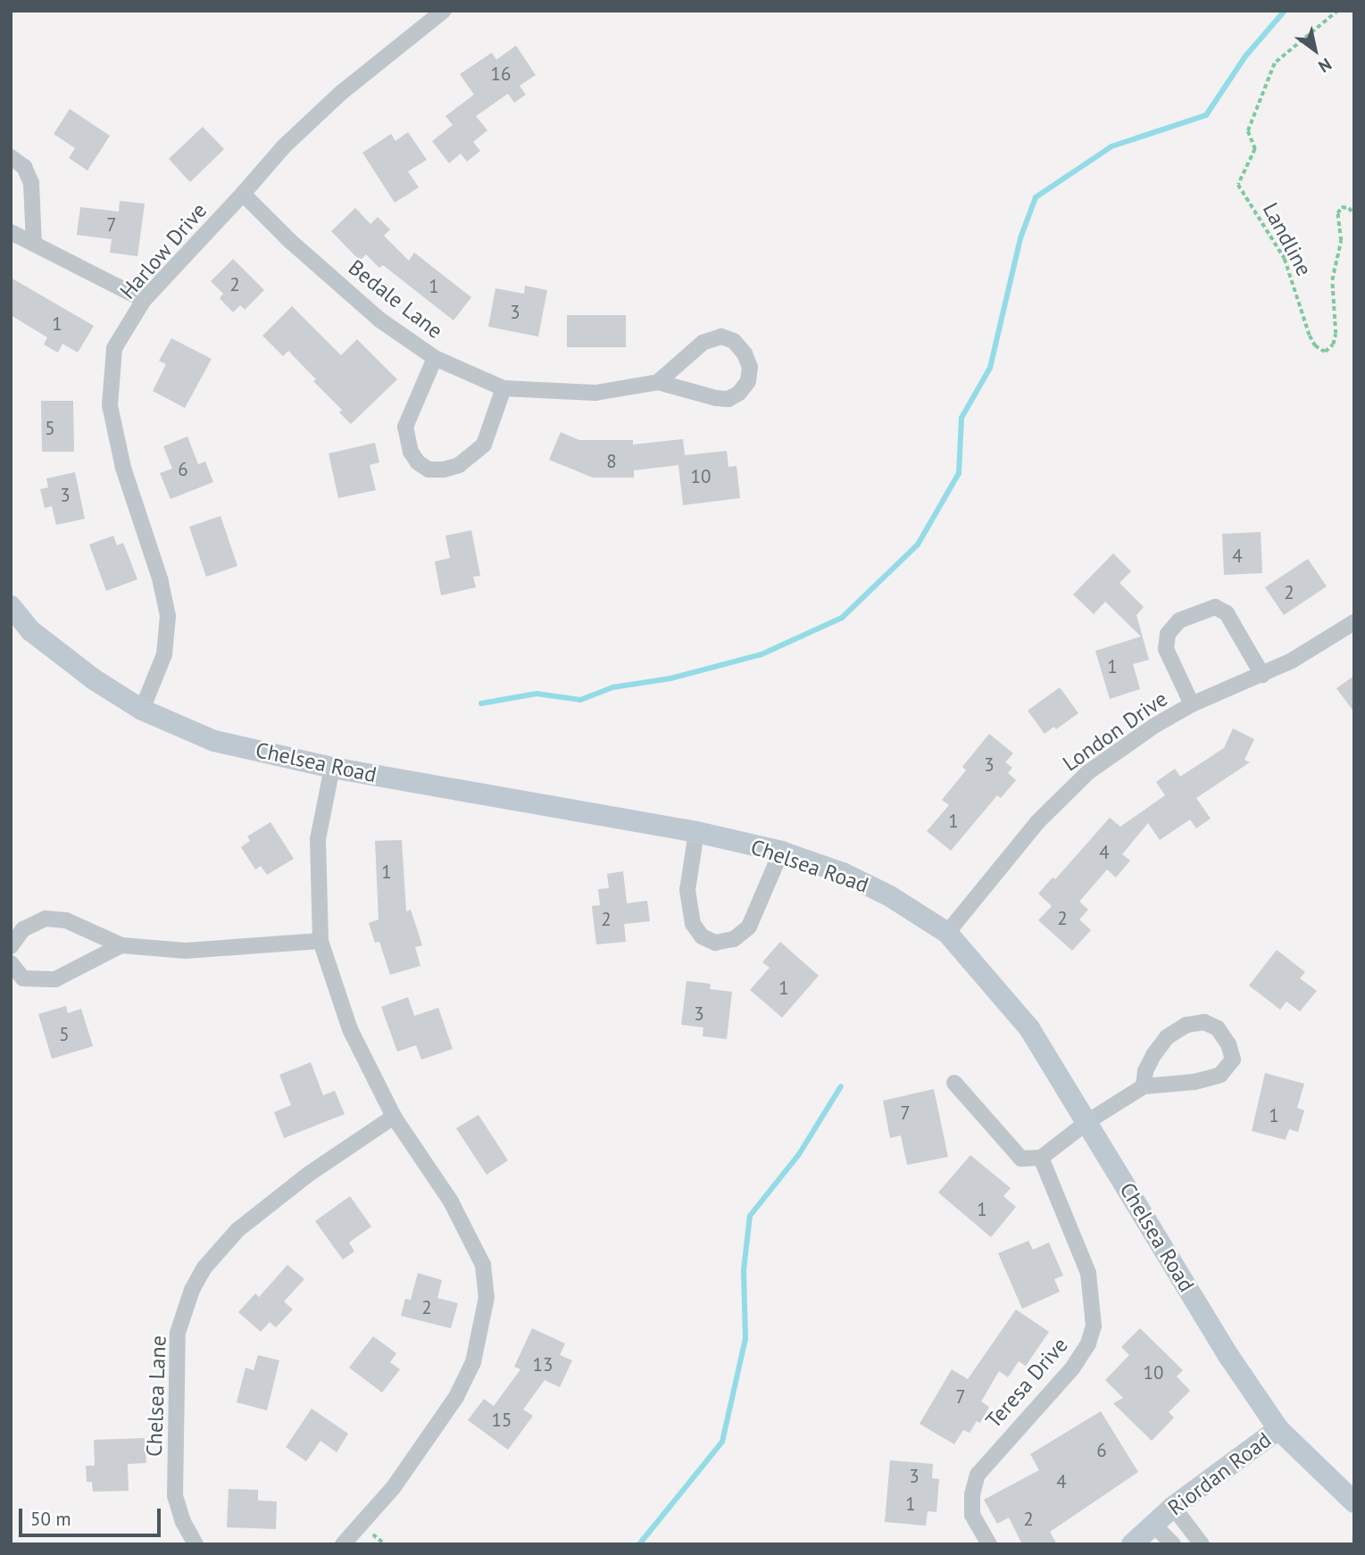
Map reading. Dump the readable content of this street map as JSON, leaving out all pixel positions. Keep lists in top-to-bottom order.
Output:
{
  "streets": {
    "street": [
      "Harlow Drive",
      "Bedale Lane",
      "London Drive",
      "Chelsea Road",
      "Teresa Drive",
      "Chelsea Lane",
      "Riordan Road"
    ],
    "path": ["Landline"]
  },
  "crossings": [
    ["Harlow Drive", "Bedale Lane"],
    ["Harlow Drive", "Chelsea Road"],
    ["London Drive", "Chelsea Road"],
    ["Chelsea Road", "Riordan Road"]
  ],
  "house_numbers": [
    "16",
    "7",
    "2",
    "1",
    "3",
    "1",
    "5",
    "8",
    "6",
    "10",
    "3",
    "4",
    "2",
    "1",
    "3",
    "1",
    "4",
    "1",
    "2",
    "2",
    "1",
    "3",
    "5",
    "7",
    "1",
    "1",
    "2",
    "13",
    "10",
    "7",
    "15",
    "6",
    "3",
    "4",
    "1",
    "2"
  ],
  "scale_bar": "50 m",
  "north": "bottom right"
}
